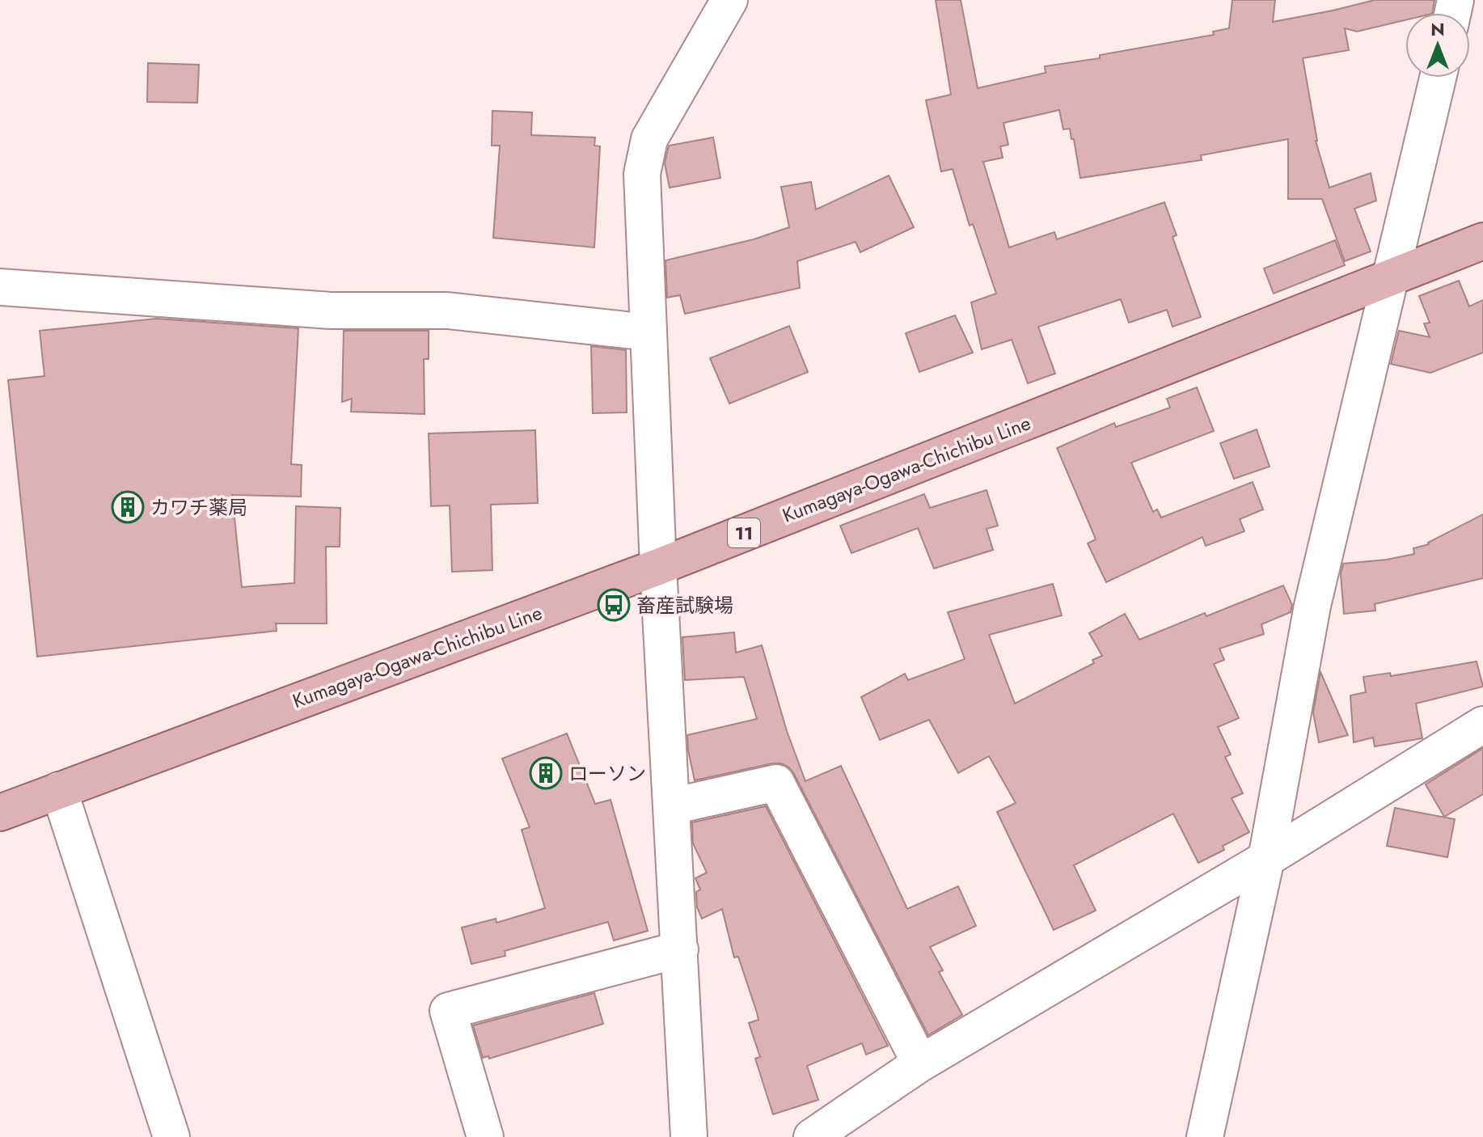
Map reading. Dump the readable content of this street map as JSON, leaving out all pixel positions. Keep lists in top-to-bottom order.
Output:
{
  "streets": {
    "main road": ["Kumagaya-Ogawa-Chichibu Line", "11"]
  },
  "places": {
    "building": ["カワチ薬局", "ローソン"],
    "bus stop": ["畜産試験場"]
  },
  "north": "top"
}
